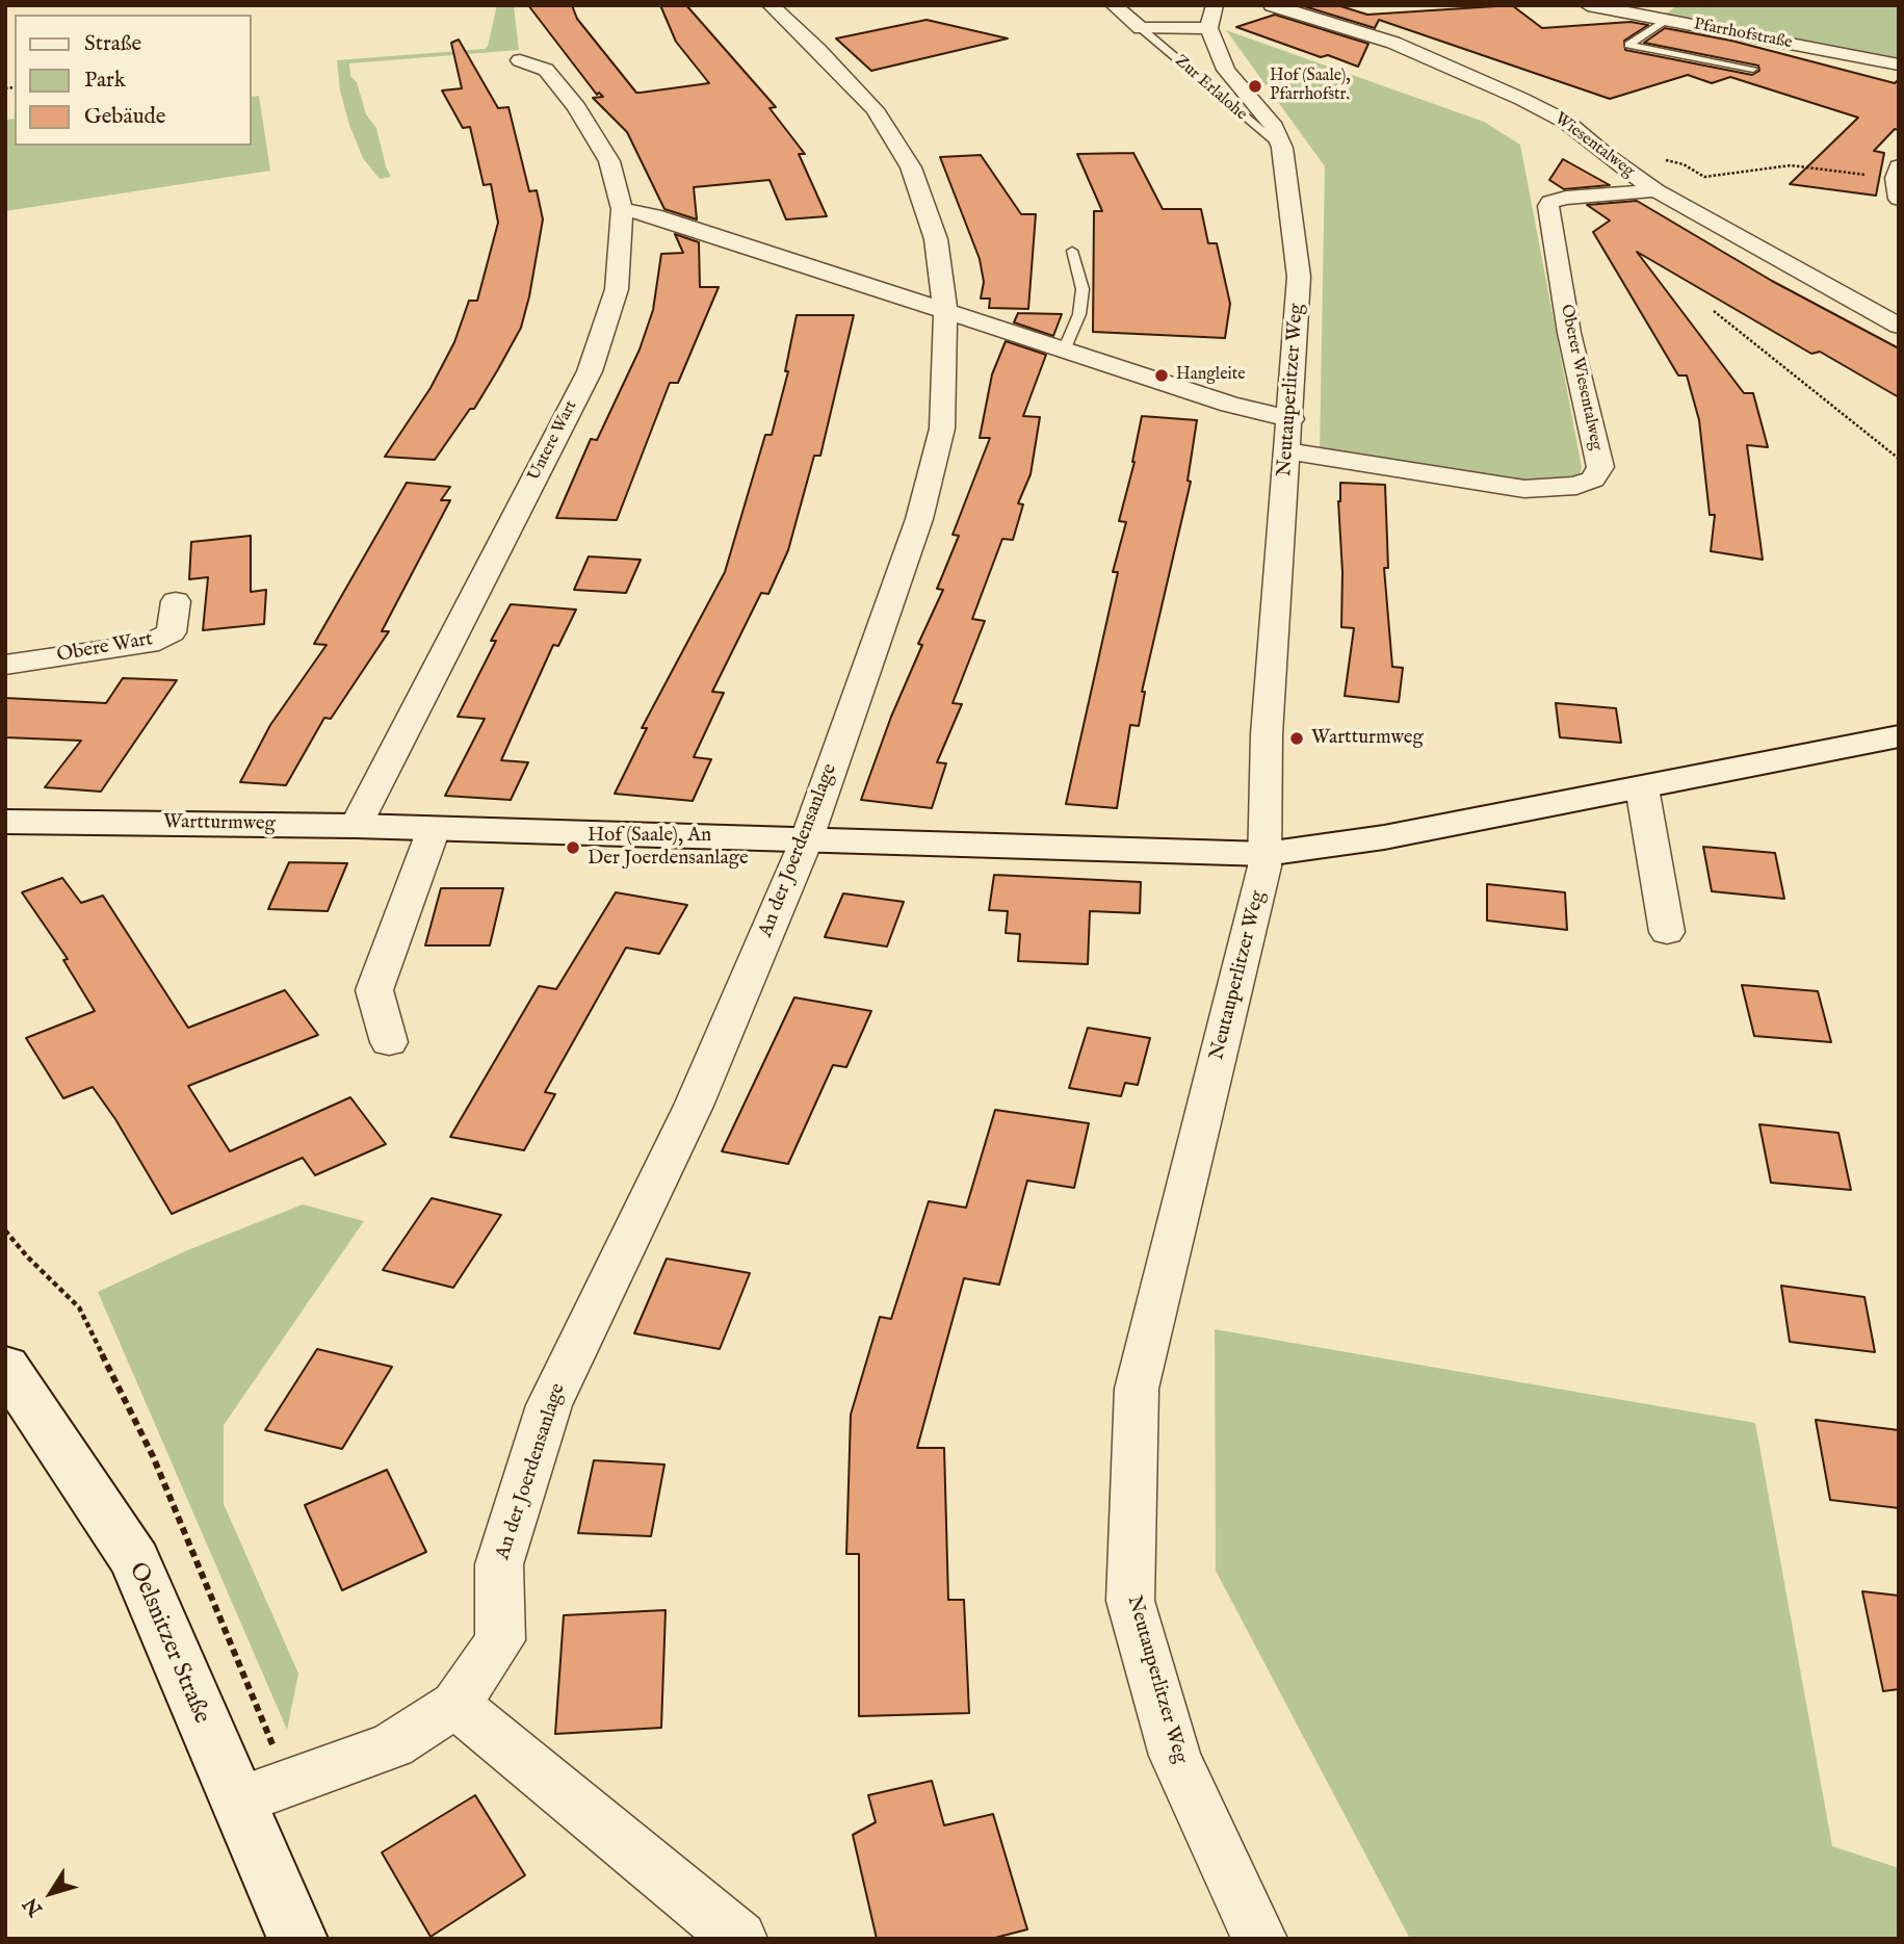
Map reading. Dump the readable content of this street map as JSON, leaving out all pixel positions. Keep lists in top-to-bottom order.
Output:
{
  "streets": {
    "street": [
      "Pfarrhofstraße",
      "Zur Erlalohe",
      "Wiesentalweg",
      "Oberer Wiesentalweg",
      "Neutauperlitzer Weg",
      "Untere Wart",
      "Obere Wart",
      "Wartturmweg",
      "An der Joerdensanlage",
      "Oelsnitzer Straße"
    ]
  },
  "crossings": [
    ["Zur Erlalohe", "Neutauperlitzer Weg"],
    ["Wiesentalweg", "Oberer Wiesentalweg"],
    ["Oberer Wiesentalweg", "Neutauperlitzer Weg"],
    ["Neutauperlitzer Weg", "Wartturmweg"],
    ["Untere Wart", "Wartturmweg"],
    ["Wartturmweg", "An der Joerdensanlage"],
    ["An der Joerdensanlage", "Oelsnitzer Straße"]
  ],
  "places": [
    "Hof (Saale), Pfarrhofstr.",
    "Hangleite",
    "Wartturmweg",
    "Hof (Saale), An Der Joerdensanlage"
  ],
  "legend": ["Straße", "Park", "Gebäude"],
  "north": "bottom left"
}
